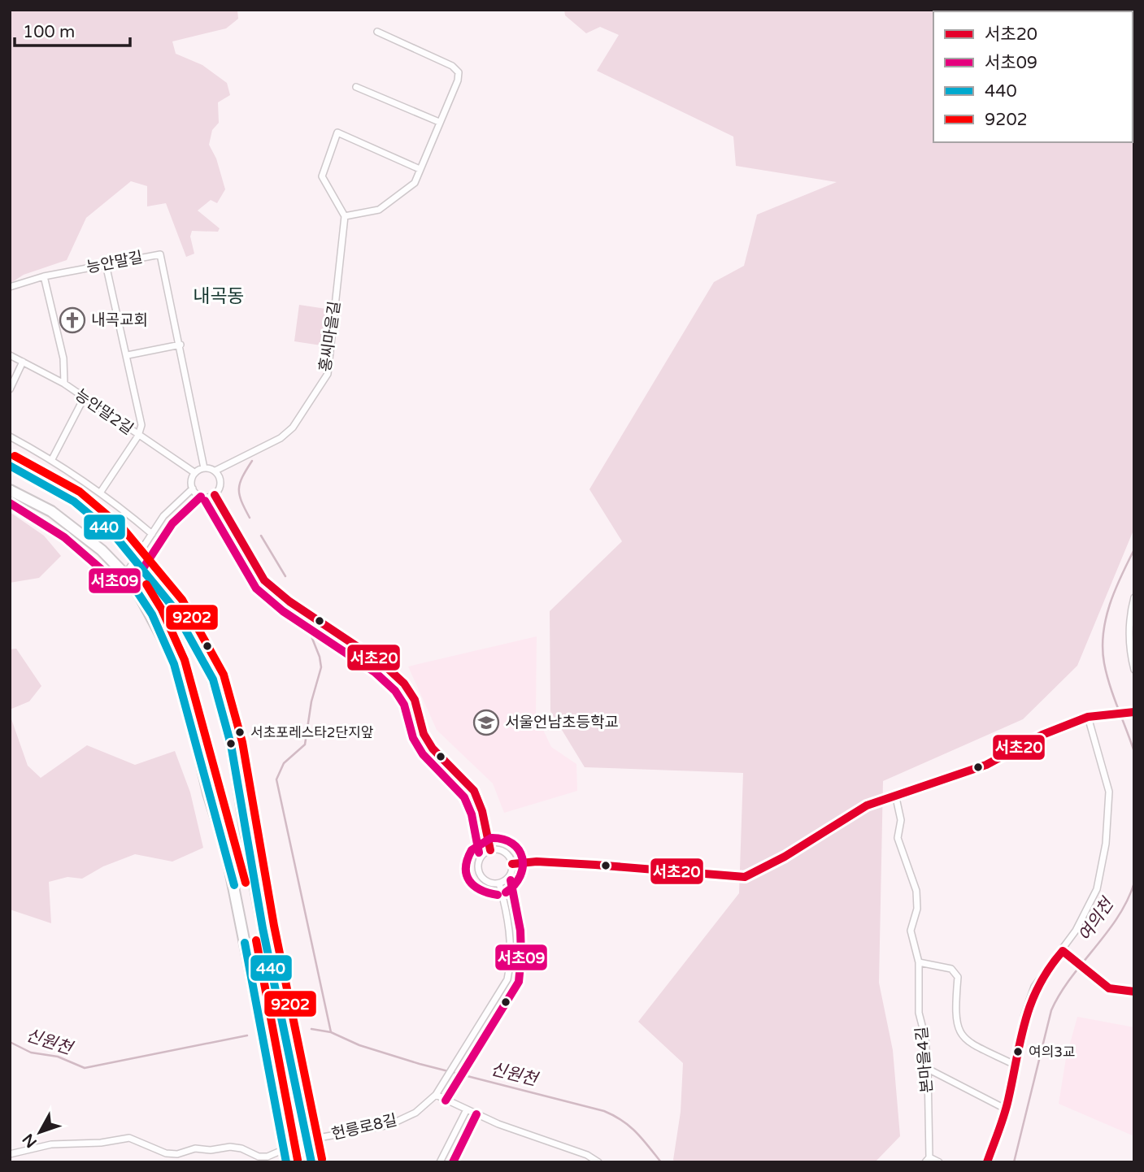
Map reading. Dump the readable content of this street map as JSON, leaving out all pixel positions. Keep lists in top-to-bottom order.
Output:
{
  "streets": {
    "street": [
      "능안말길",
      "홍씨마을길",
      "능안말2길",
      "본마을4길",
      "헌릉로8길"
    ]
  },
  "crossings": [
    ["능안말길", "홍씨마을길"],
    ["능안말길", "능안말2길"],
    ["홍씨마을길", "능안말2길"]
  ],
  "districts": ["내곡동"],
  "water": ["여의천", "신원천"],
  "places": {
    "church": ["내곡교회"],
    "school or university": ["서울언남초등학교"],
    "other": ["서초포레스타2단지앞", "여의3교"]
  },
  "lines": [
    "transit line 9202",
    "transit line 440",
    "transit line 서초20",
    "transit line 서초09"
  ],
  "legend": [
    "서초20",
    "서초09",
    "440",
    "9202"
  ],
  "scale_bar": "100 m",
  "north": "bottom left"
}
